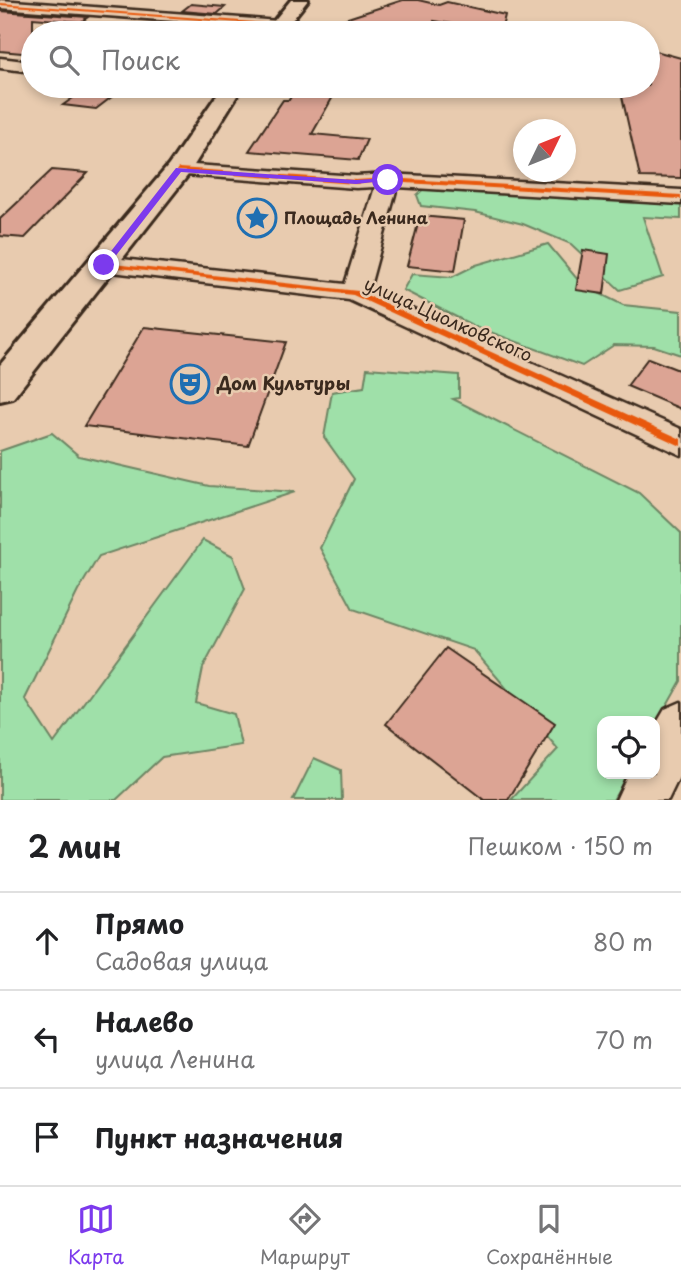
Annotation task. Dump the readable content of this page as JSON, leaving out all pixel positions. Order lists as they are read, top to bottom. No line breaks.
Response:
{"streets":{"street":["улица Циолковского"]},"places":{"place":["Площадь Ленина"],"theatre":["Дом Культуры"]},"north":"top right","page":{"search":"Поиск","heading":["2 мин","Пешком · 150 m"],"list":[["Прямо","Садовая улица","80 m"],["Налево","улица Ленина","70 m"],"Пункт назначения"],"nav":["Карта","Маршрут","Сохранённые"]}}
